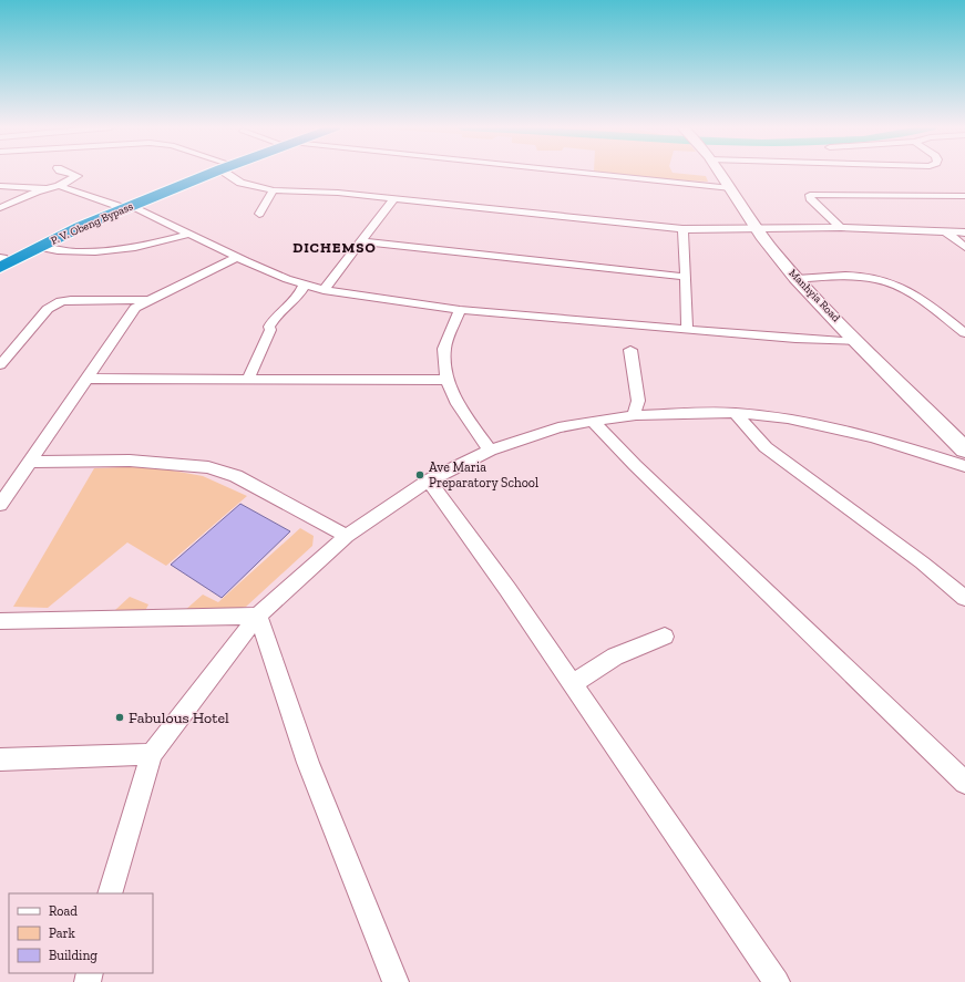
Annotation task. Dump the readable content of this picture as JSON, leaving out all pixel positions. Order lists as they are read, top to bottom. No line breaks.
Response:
{"streets":{"highway":["P. V. Obeng Bypass"],"main road":["Manhyia Road"]},"districts":["DICHEMSO"],"places":["Ave Maria Preparatory School","Fabulous Hotel"],"legend":["Road","Park","Building"]}
